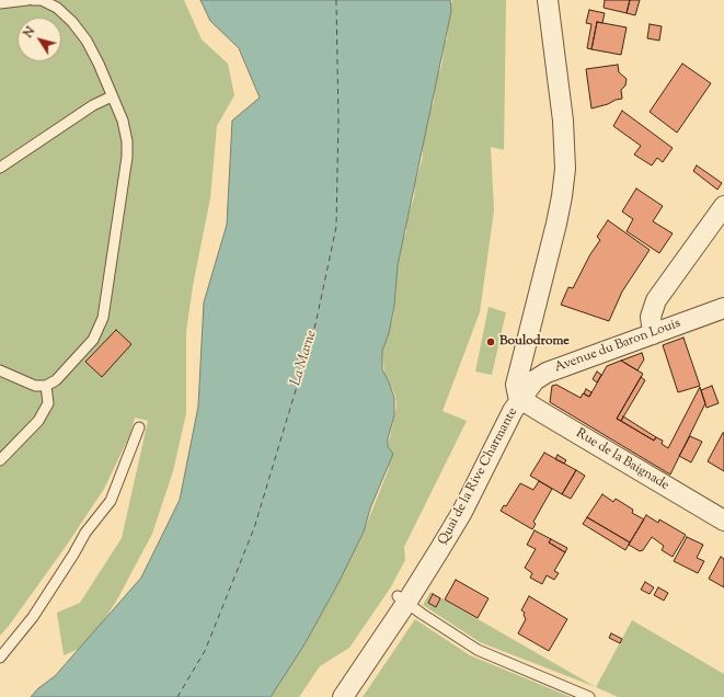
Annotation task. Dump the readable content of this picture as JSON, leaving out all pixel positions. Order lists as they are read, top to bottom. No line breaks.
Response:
{"streets":{"street":["Avenue du Baron Louis","Rue de la Baignade","Quai de la Rive Charmante"]},"crossings":[["Avenue du Baron Louis","Rue de la Baignade"],["Avenue du Baron Louis","Quai de la Rive Charmante"],["Rue de la Baignade","Quai de la Rive Charmante"]],"water":["La Marne"],"places":["Boulodrome"],"north":"top left"}
